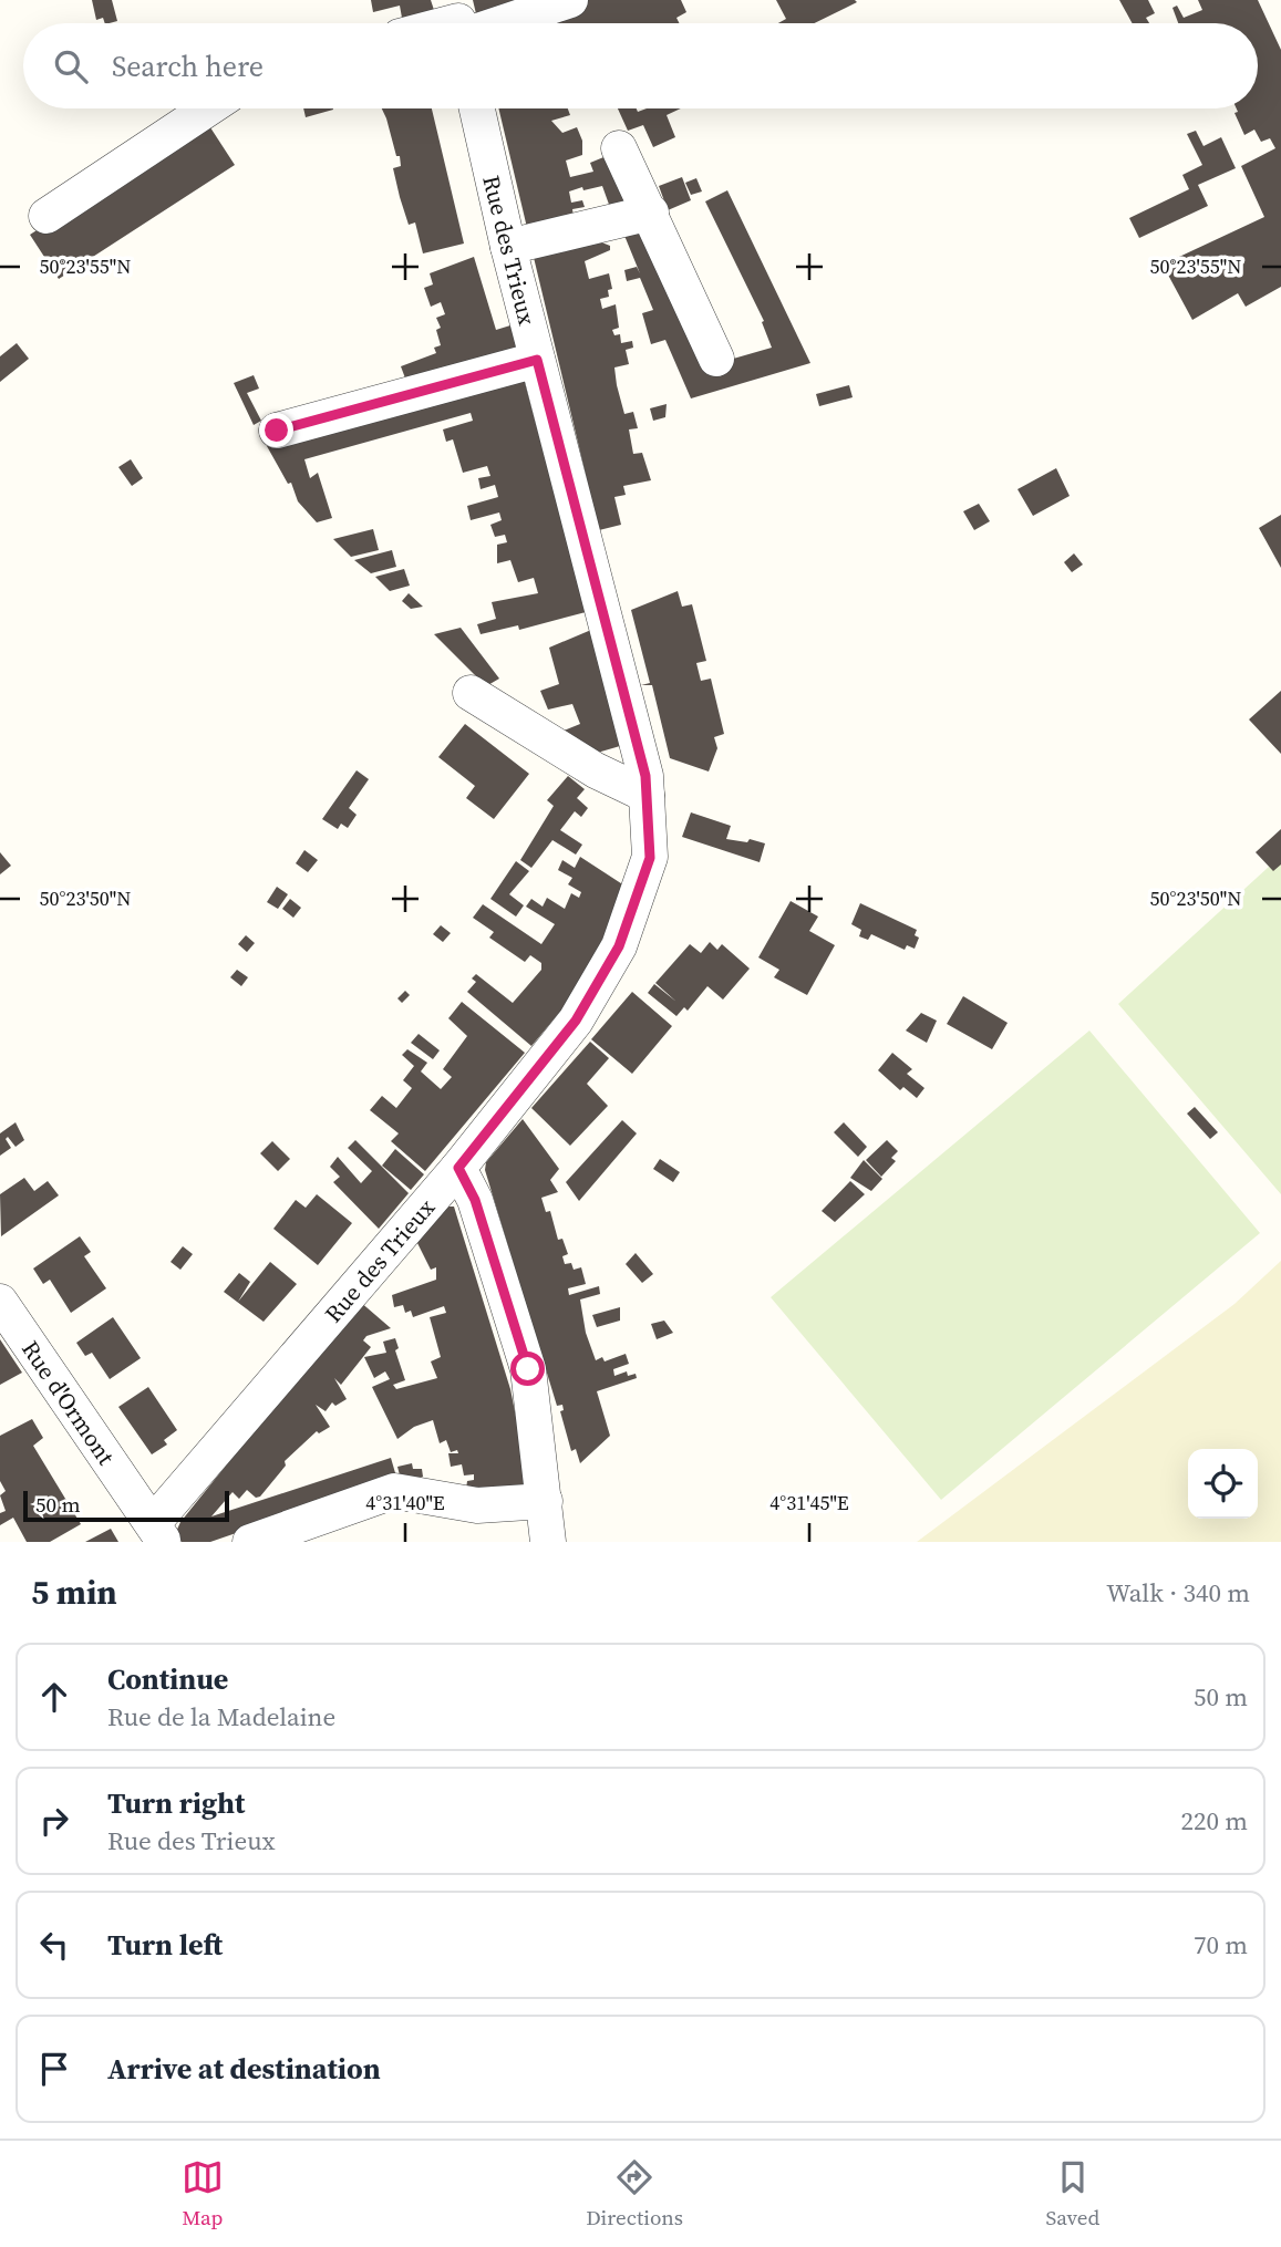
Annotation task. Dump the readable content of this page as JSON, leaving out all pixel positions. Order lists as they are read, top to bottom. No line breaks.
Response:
{"streets":{"street":["Rue des Trieux","Rue d'Ormont"]},"crossings":[["Rue des Trieux","Rue d'Ormont"]],"scale_bar":"50 m","page":{"search":"Search here","scale":"50 m","heading":["5 min","Walk · 340 m"],"list":[["Continue","Rue de la Madelaine","50 m"],["Turn right","Rue des Trieux","220 m"],["Turn left","70 m"],"Arrive at destination"],"nav":["Map","Directions","Saved"]},"coordinates":["50°23'55\"N","50°23'50\"N","4°31'40\"E","4°31'45\"E"]}
